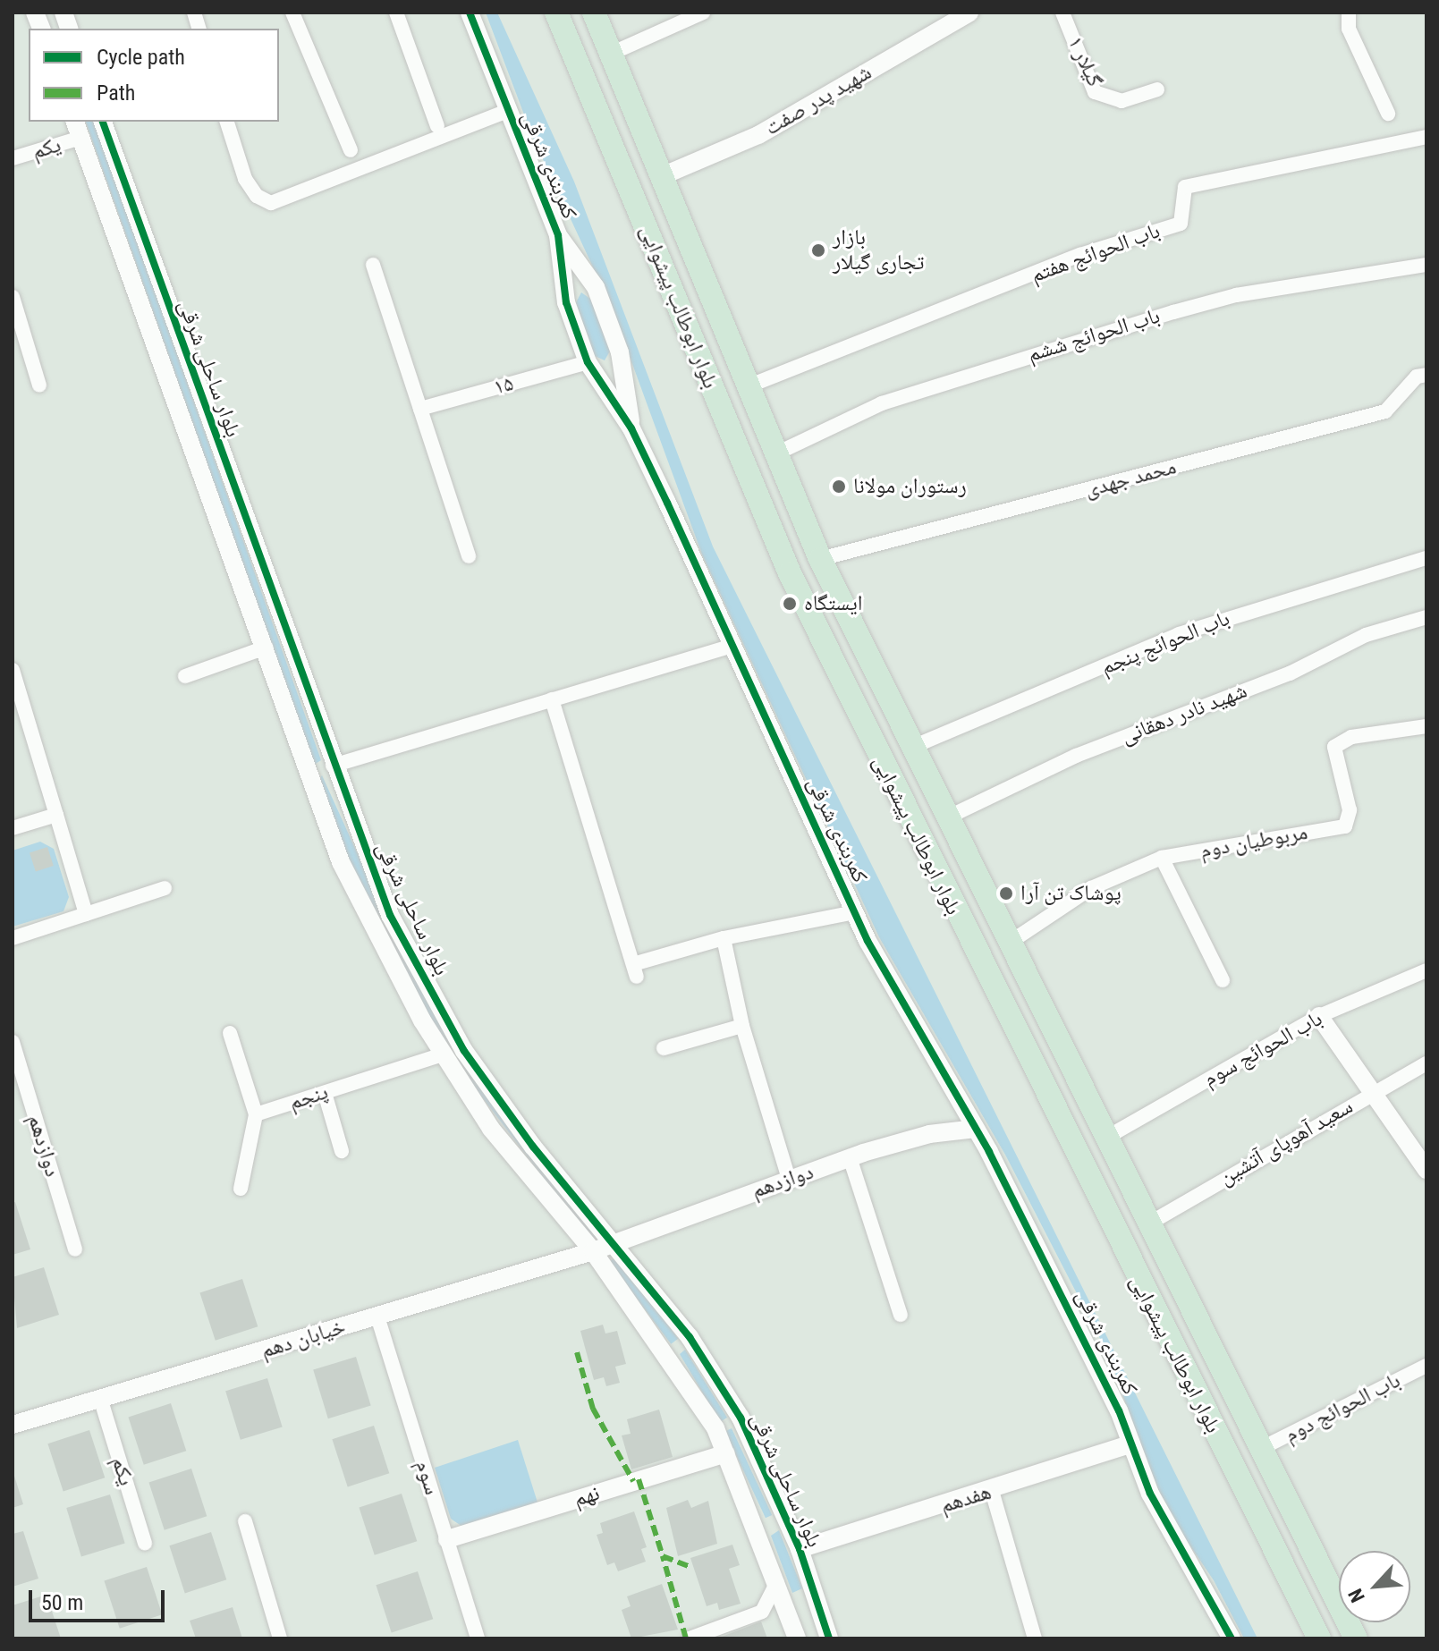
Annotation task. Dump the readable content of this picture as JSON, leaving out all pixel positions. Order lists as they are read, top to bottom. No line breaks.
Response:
{"streets":{"highway":["بلوار ابوطالب پیشوایی"],"street":["گیلار ۱","شهید پدر صفت","یکم","کمربندی شرقی","باب الحوائج هفتم","باب الحوائج ششم","بلوار ساحلی شرقی","۱۵","محمد جهدی","باب الحوائج پنجم","شهید نادر دهقانی","مربوطیان دوم","باب الحوائج سوم","پنجم","سعید آهوپای آتشین","دوازدهم","خیابان دهم","باب الحوائج دوم","سوم","نهم","هفدهم"]},"crossings":[["شهید پدر صفت","بلوار ابوطالب پیشوایی"],["یکم","بلوار ساحلی شرقی"],["یکم","خیابان دهم"],["کمربندی شرقی","۱۵"],["کمربندی شرقی","دوازدهم"],["کمربندی شرقی","هفدهم"],["باب الحوائج هفتم","بلوار ابوطالب پیشوایی"],["بلوار ابوطالب پیشوایی","باب الحوائج ششم"],["بلوار ابوطالب پیشوایی","محمد جهدی"],["بلوار ابوطالب پیشوایی","باب الحوائج پنجم"],["بلوار ابوطالب پیشوایی","شهید نادر دهقانی"],["بلوار ابوطالب پیشوایی","مربوطیان دوم"],["بلوار ابوطالب پیشوایی","باب الحوائج سوم"],["بلوار ابوطالب پیشوایی","سعید آهوپای آتشین"],["بلوار ابوطالب پیشوایی","باب الحوائج دوم"],["بلوار ساحلی شرقی","پنجم"],["بلوار ساحلی شرقی","دوازدهم"],["بلوار ساحلی شرقی","خیابان دهم"],["بلوار ساحلی شرقی","نهم"],["بلوار ساحلی شرقی","هفدهم"],["دوازدهم","خیابان دهم"],["خیابان دهم","سوم"],["سوم","نهم"]],"places":["بازار تجاری گیلار","رستوران مولانا","ایستگاه","پوشاک تن آرا"],"legend":["Cycle path","Path"],"scale_bar":"50 m","north":"bottom left"}
